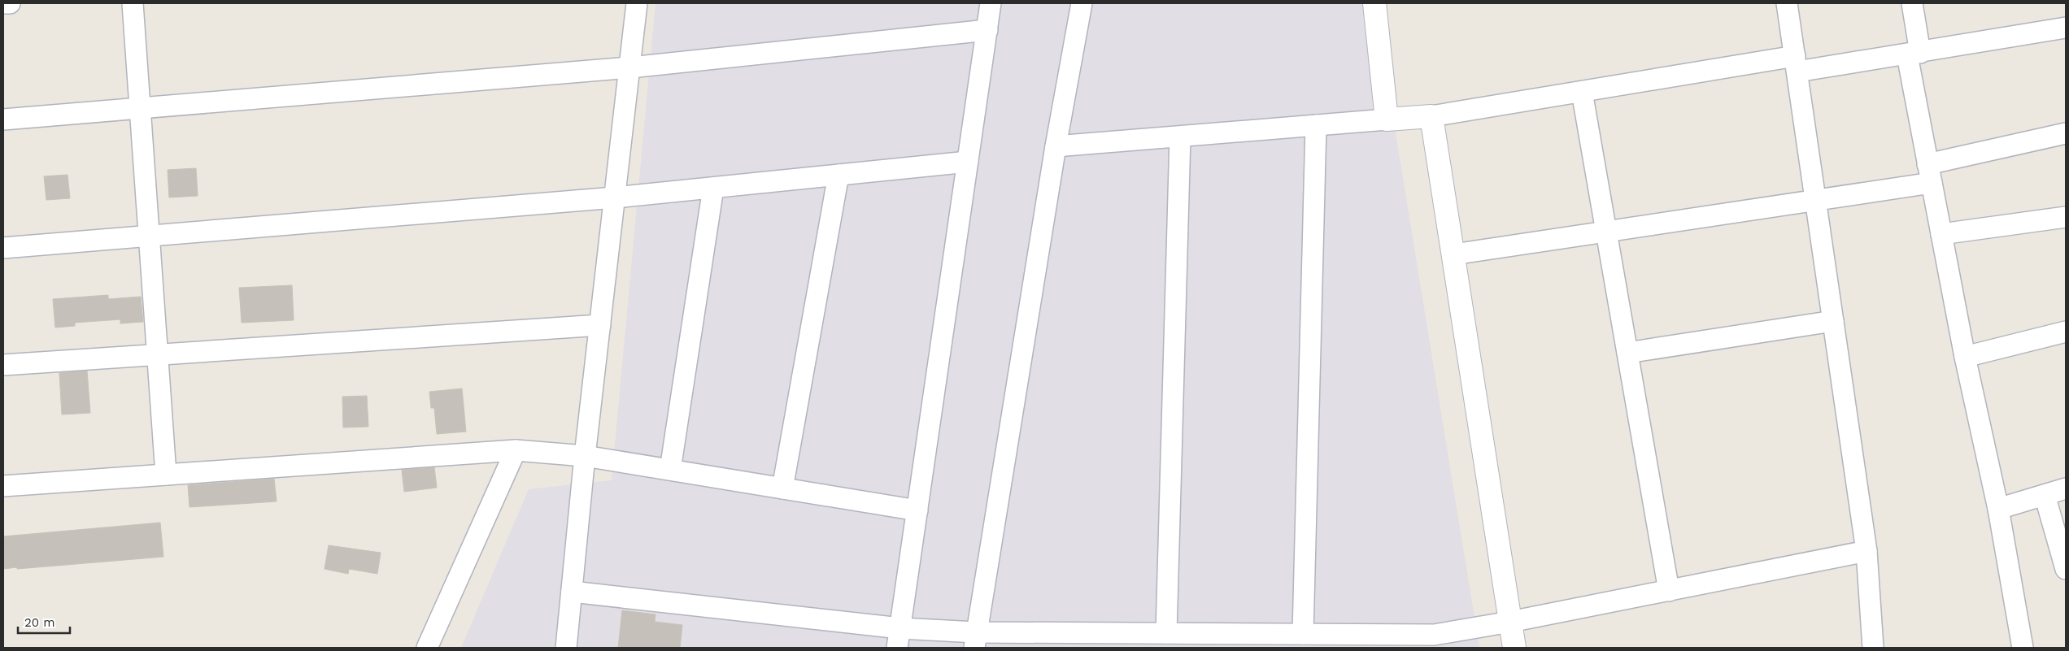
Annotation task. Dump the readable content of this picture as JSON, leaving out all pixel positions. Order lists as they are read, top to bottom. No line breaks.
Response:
{"scale_bar":"20 m"}
